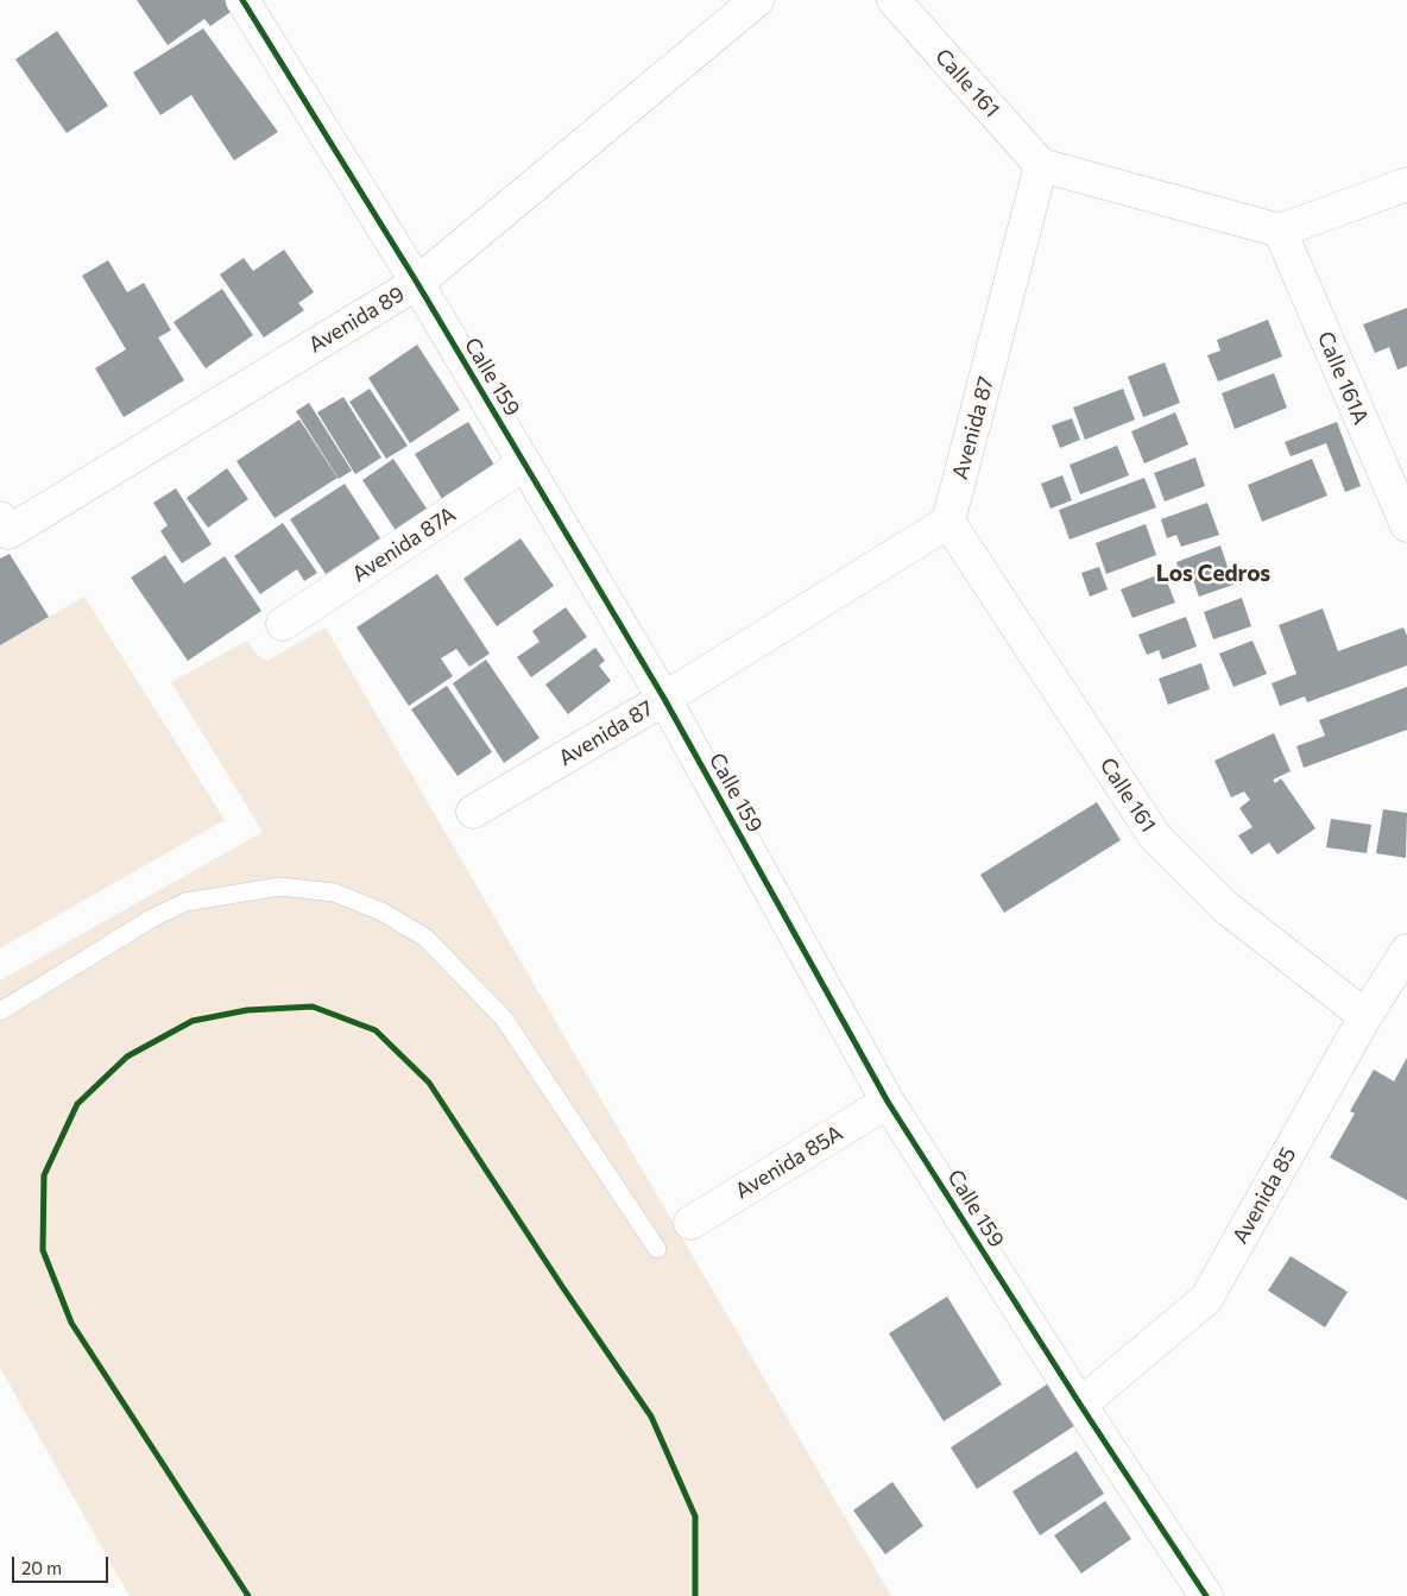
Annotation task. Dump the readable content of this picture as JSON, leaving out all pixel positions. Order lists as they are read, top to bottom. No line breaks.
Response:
{"streets":{"street":["Calle 161","Avenida 89","Calle 159","Calle 161A","Avenida 87","Avenida 87A","Avenida 85A","Avenida 85"]},"crossings":[["Calle 161","Avenida 87"],["Calle 161","Avenida 85"],["Avenida 89","Calle 159"],["Calle 159","Avenida 87"],["Calle 159","Avenida 87A"],["Calle 159","Avenida 85A"],["Calle 159","Avenida 85"]],"districts":["Los Cedros"],"scale_bar":"20 m"}
